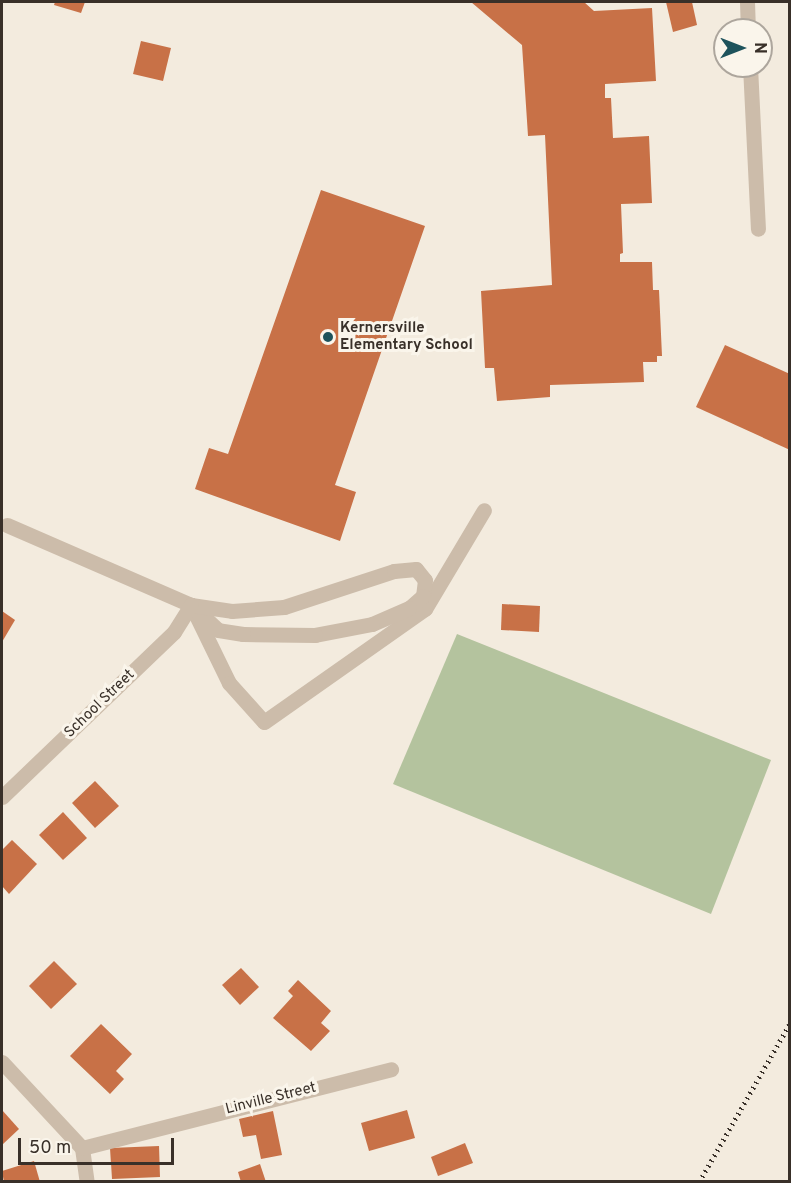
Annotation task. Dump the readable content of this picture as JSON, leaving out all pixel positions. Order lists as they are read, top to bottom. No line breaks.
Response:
{"streets":{"street":["School Street","Linville Street"]},"places":["Kernersville Elementary School"],"scale_bar":"50 m","north":"right"}
